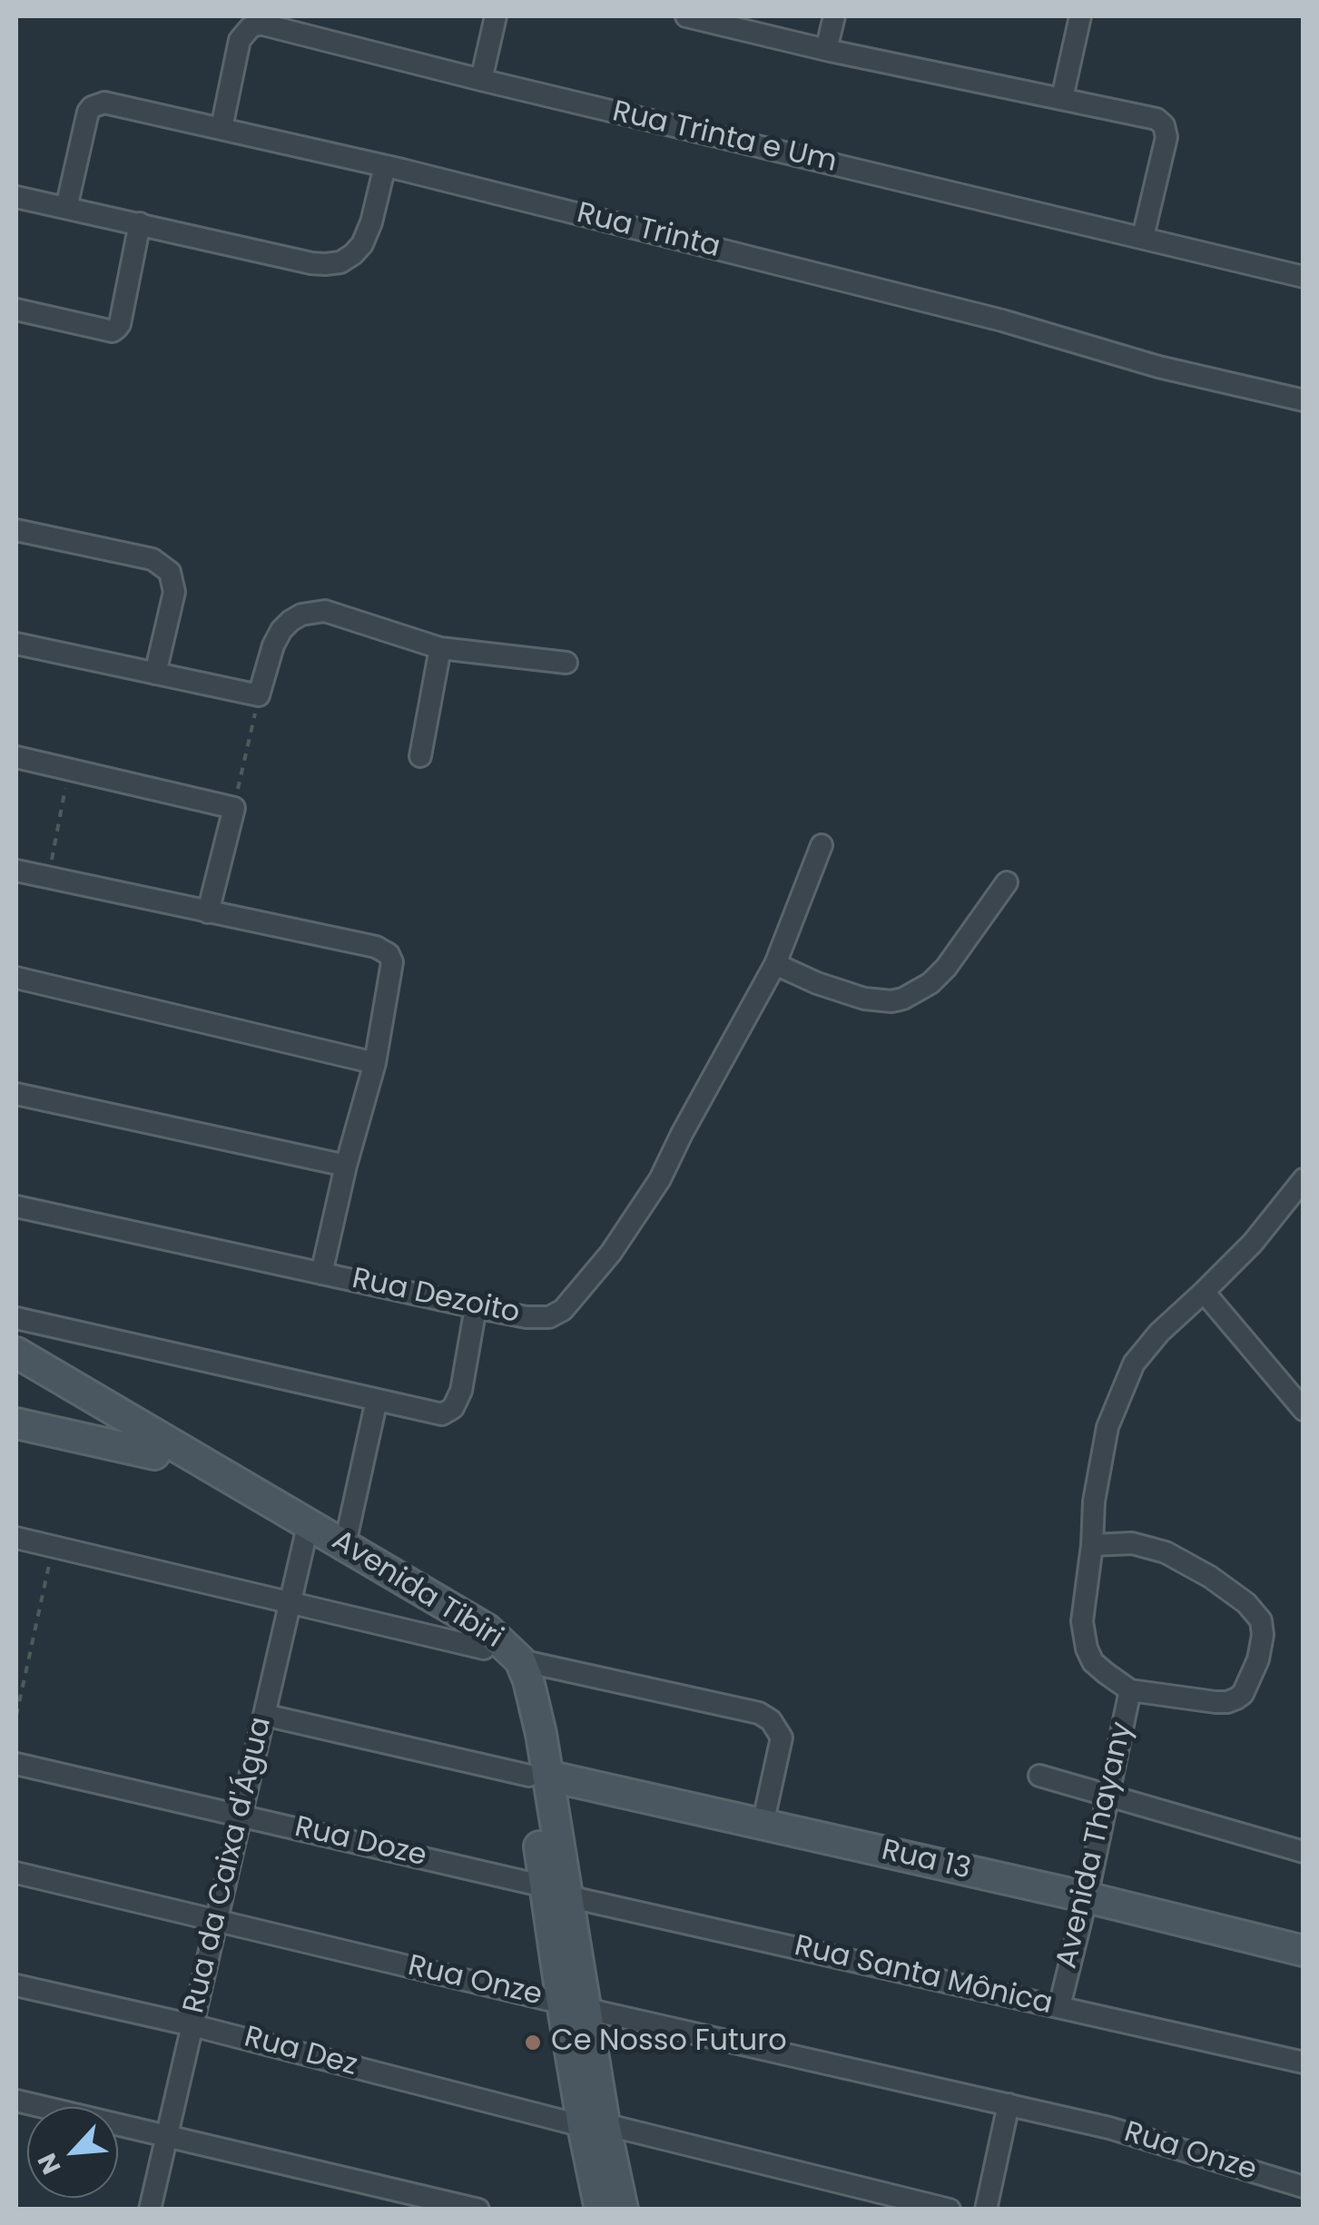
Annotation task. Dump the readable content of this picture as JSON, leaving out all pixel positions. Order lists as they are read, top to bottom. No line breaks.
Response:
{"streets":{"main road":["Avenida Tibiri","Rua 13"],"street":["Rua Trinta e Um","Rua Trinta","Rua Dezoito","Rua Doze","Avenida Thayany","Rua da Caixa d'Água","Rua Santa Mônica","Rua Onze","Rua Dez"]},"crossings":[["Rua Trinta e Um","Rua Trinta"],["Avenida Tibiri","Rua Doze"],["Avenida Tibiri","Rua 13"],["Avenida Tibiri","Rua da Caixa d'Água"],["Avenida Tibiri","Rua Santa Mônica"],["Avenida Tibiri","Rua Onze"],["Avenida Tibiri","Rua Dez"],["Rua Doze","Rua da Caixa d'Água"],["Rua Doze","Rua Santa Mônica"],["Avenida Thayany","Rua 13"],["Avenida Thayany","Rua Santa Mônica"],["Rua 13","Rua da Caixa d'Água"],["Rua da Caixa d'Água","Rua Onze"],["Rua da Caixa d'Água","Rua Dez"]],"places":["Ce Nosso Futuro"],"north":"bottom left"}
